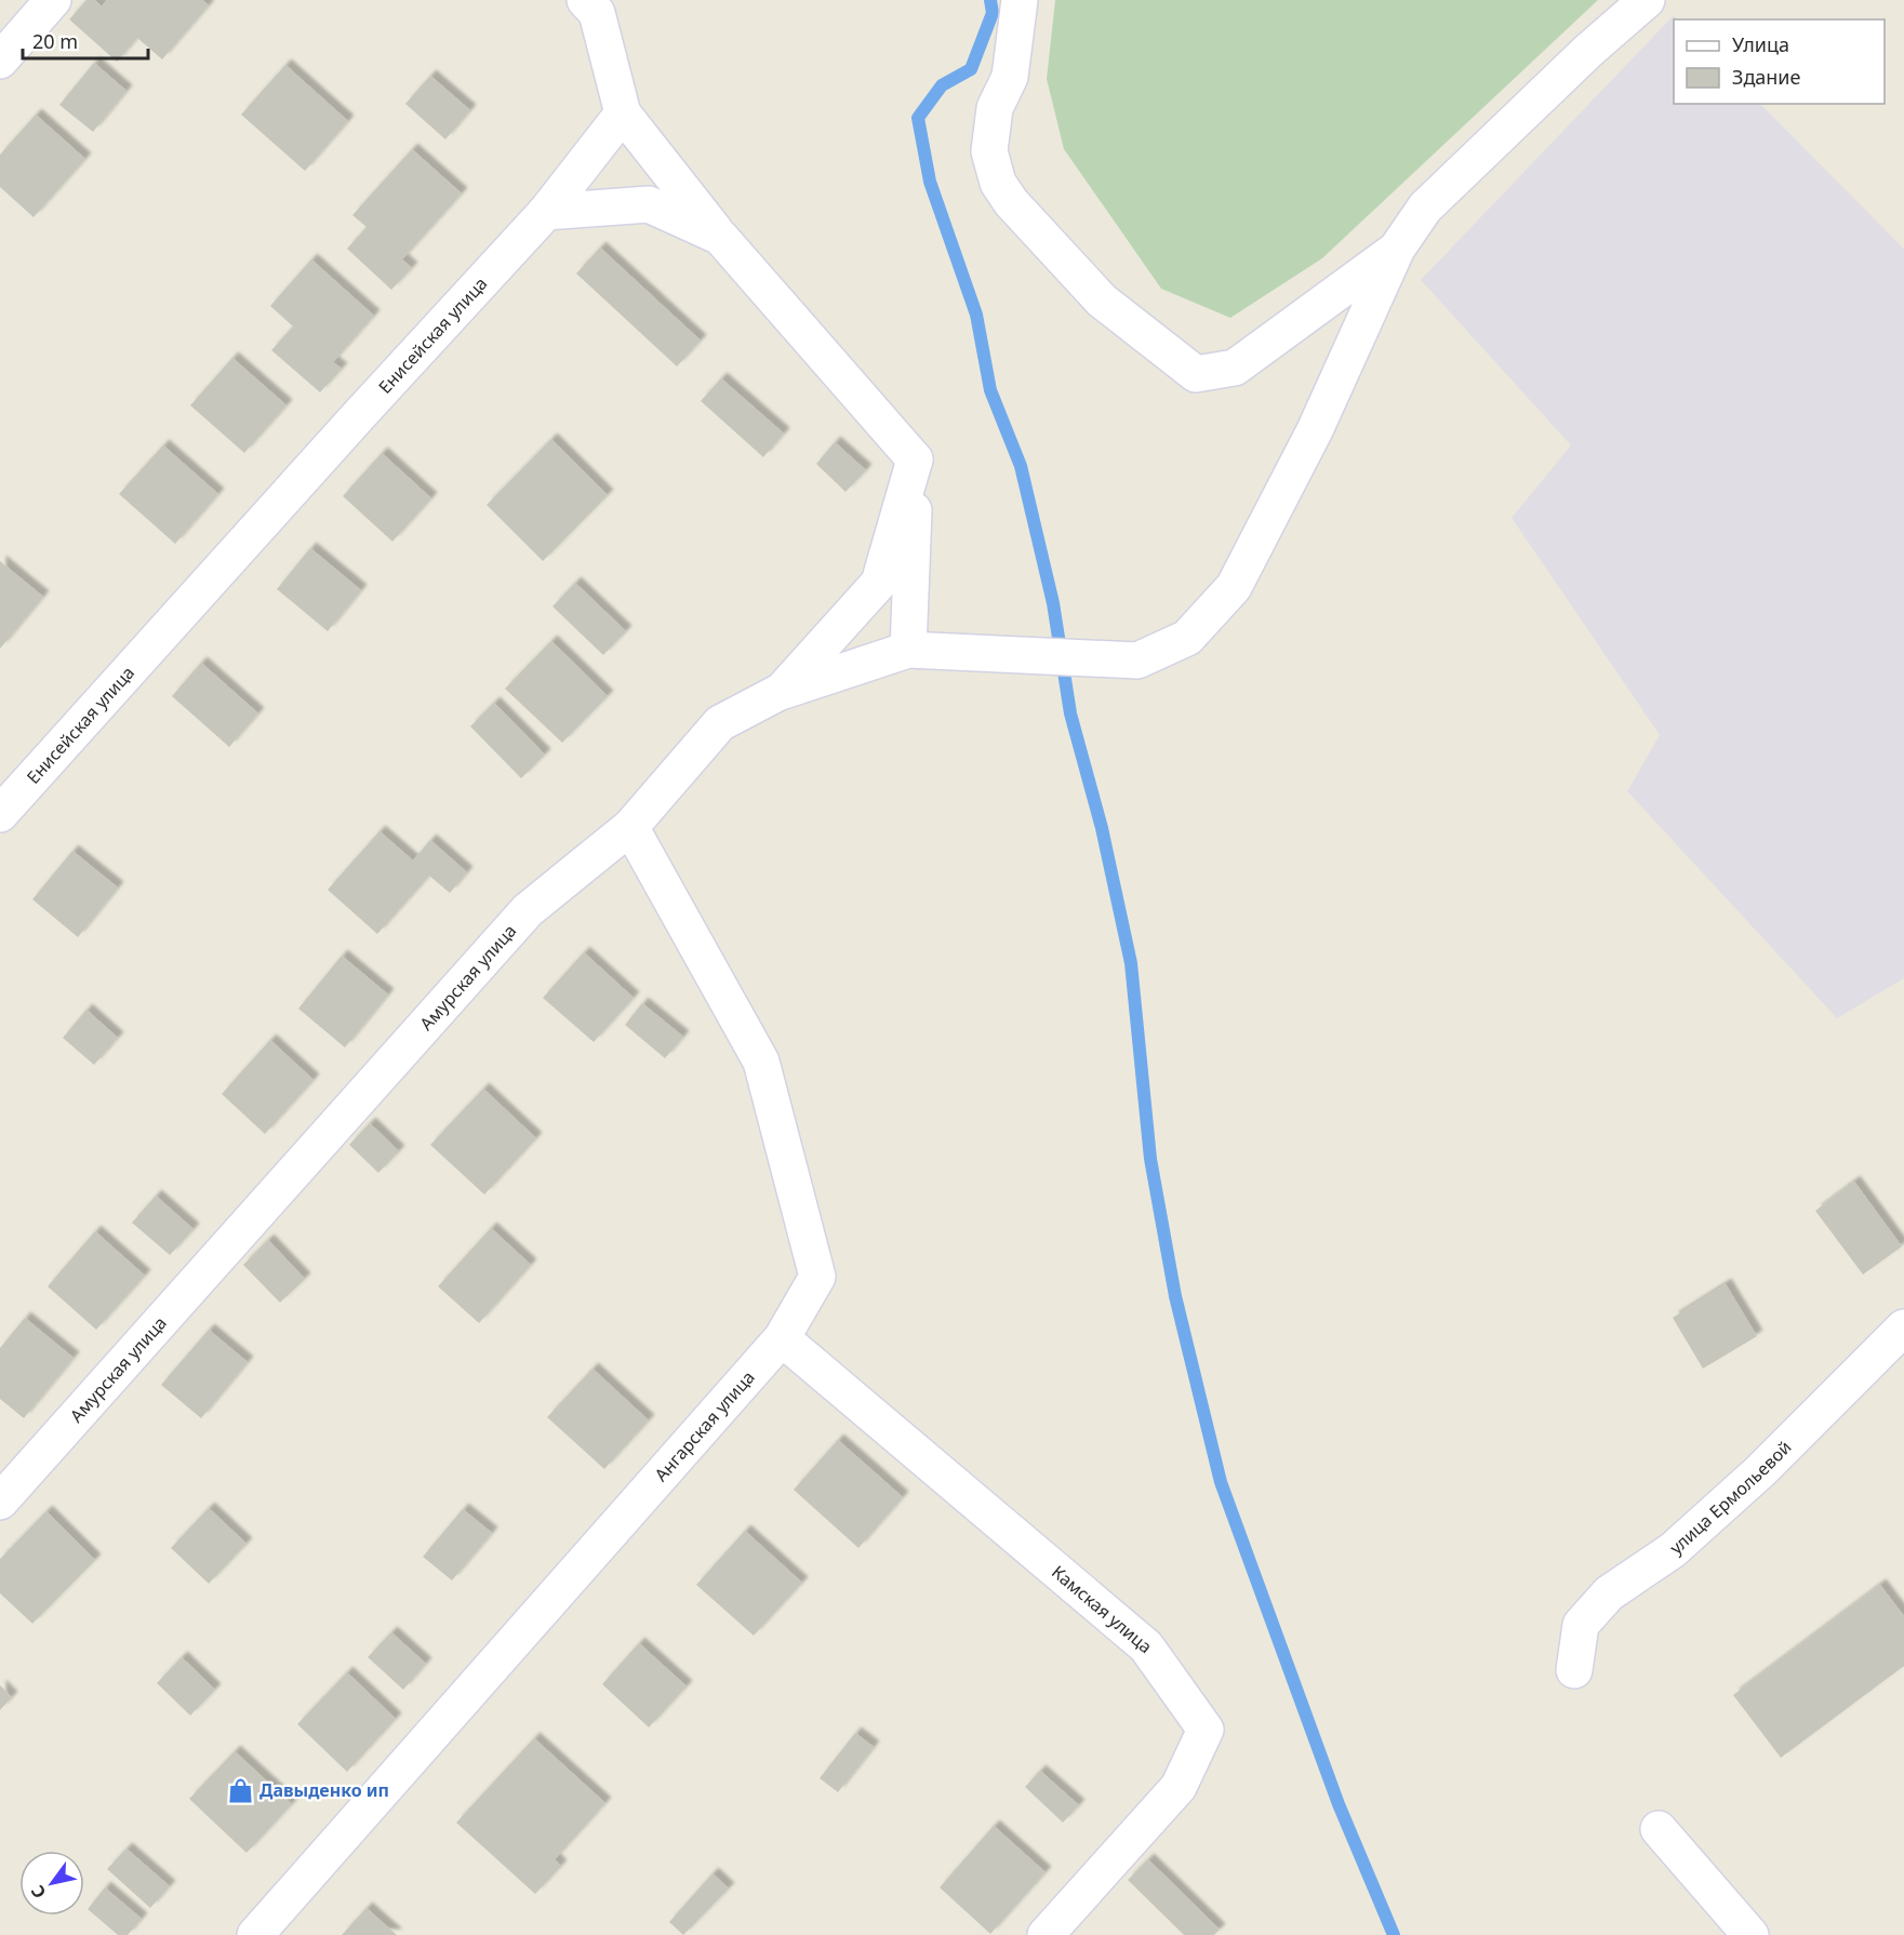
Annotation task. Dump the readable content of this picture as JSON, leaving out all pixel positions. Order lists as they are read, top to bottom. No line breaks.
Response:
{"streets":{"street":["Енисейская улица","Амурская улица","Ангарская улица","улица Ермольевой","Камская улица"]},"crossings":[["Амурская улица","Ангарская улица"],["Ангарская улица","Камская улица"]],"places":{"shop":["Давыденко ип"]},"legend":["Улица","Здание"],"scale_bar":"20 m","north":"bottom left"}
